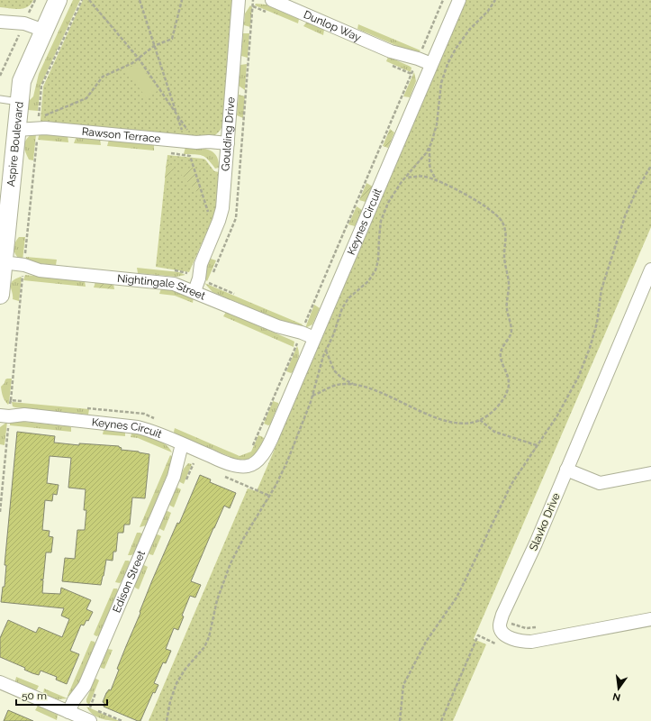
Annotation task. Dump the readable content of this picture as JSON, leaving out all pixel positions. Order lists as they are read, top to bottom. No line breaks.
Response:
{"streets":{"street":["Dunlop Way","Goulding Drive","Rawson Terrace","Aspire Boulevard","Keynes Circuit","Nightingale Street","Slavko Drive","Edison Street"]},"crossings":[["Dunlop Way","Keynes Circuit"],["Goulding Drive","Rawson Terrace"],["Goulding Drive","Nightingale Street"],["Rawson Terrace","Aspire Boulevard"],["Aspire Boulevard","Nightingale Street"],["Keynes Circuit","Nightingale Street"],["Keynes Circuit","Edison Street"]],"scale_bar":"50 m","north":"bottom"}
